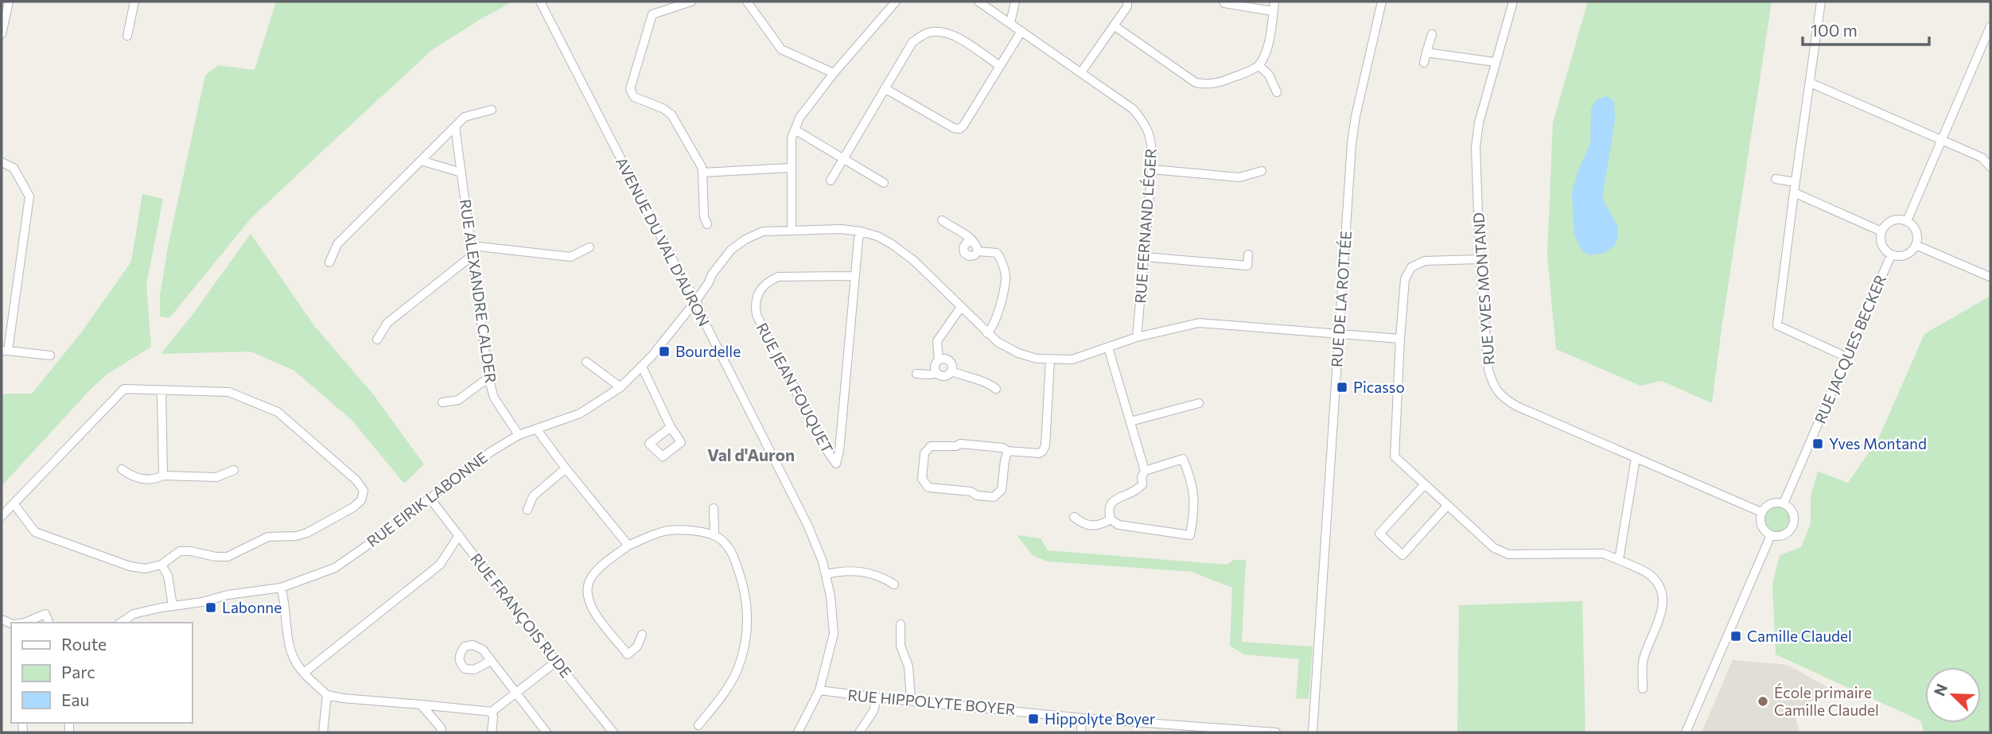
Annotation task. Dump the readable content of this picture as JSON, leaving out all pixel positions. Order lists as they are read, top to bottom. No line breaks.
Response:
{"streets":{"street":["RUE FERNAND LÉGER","AVENUE DU VAL D'AURON","RUE YVES MONTAND","RUE ALEXANDRE CALDER","RUE DE LA ROTTÉE","RUE JACQUES BECKER","RUE JEAN FOUQUET","RUE EIRIK LABONNE","RUE FRANÇOIS RUDE","RUE HIPPOLYTE BOYER"]},"crossings":[["AVENUE DU VAL D'AURON","RUE EIRIK LABONNE"],["AVENUE DU VAL D'AURON","RUE HIPPOLYTE BOYER"],["RUE YVES MONTAND","RUE JACQUES BECKER"],["RUE ALEXANDRE CALDER","RUE EIRIK LABONNE"],["RUE JEAN FOUQUET","RUE EIRIK LABONNE"],["RUE EIRIK LABONNE","RUE FRANÇOIS RUDE"]],"districts":["Val d'Auron"],"places":{"transit":["Bourdelle","Picasso","Yves Montand","Labonne","Camille Claudel","Hippolyte Boyer"],"other":["École primaire Camille Claudel"]},"legend":["Route","Parc","Eau"],"scale_bar":"100 m","north":"top left"}
